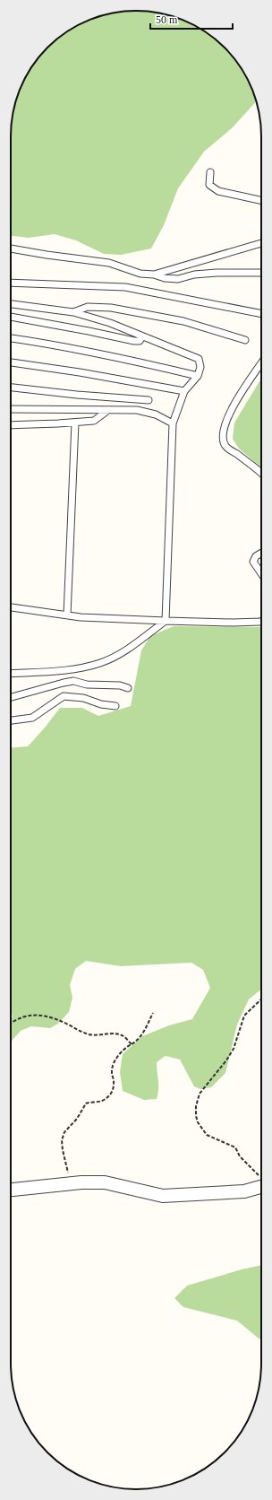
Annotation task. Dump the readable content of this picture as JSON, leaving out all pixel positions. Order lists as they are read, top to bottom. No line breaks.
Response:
{"scale_bar":"50 m"}
